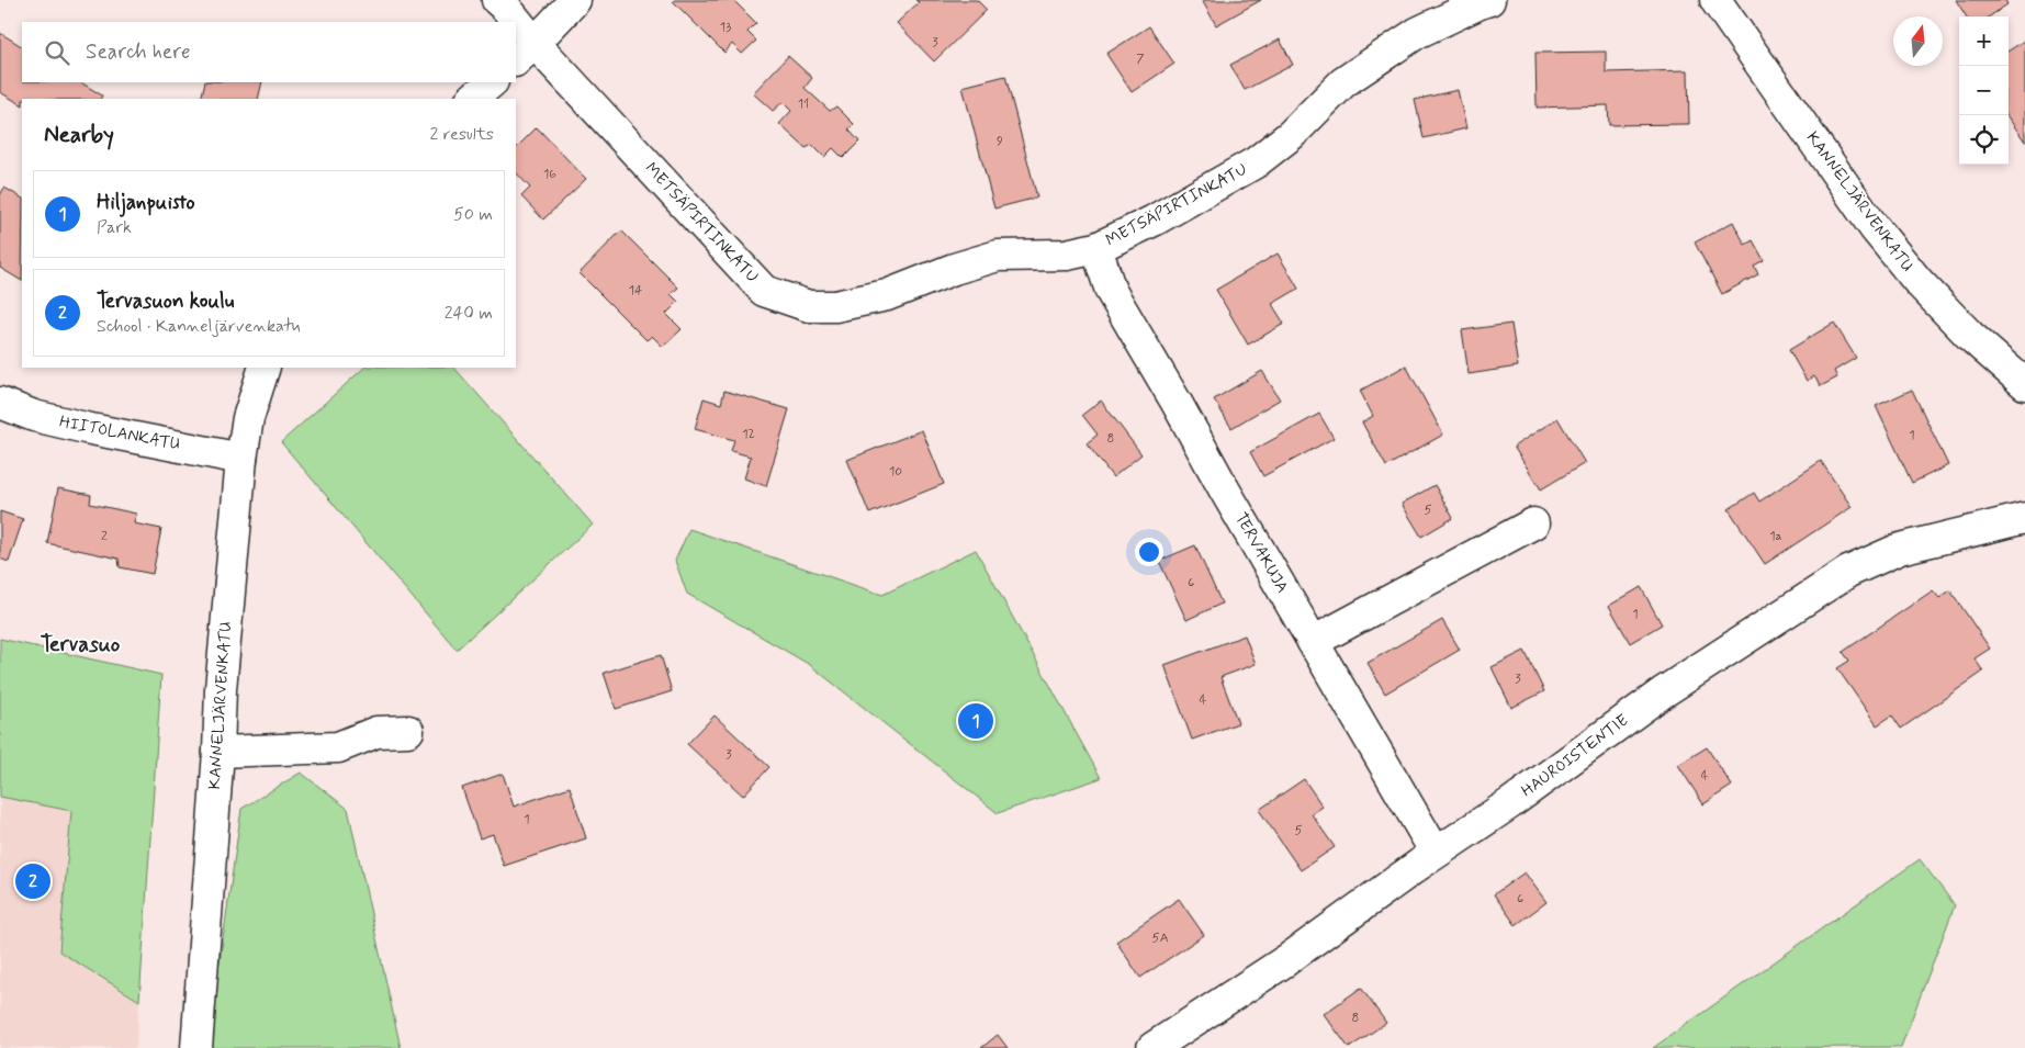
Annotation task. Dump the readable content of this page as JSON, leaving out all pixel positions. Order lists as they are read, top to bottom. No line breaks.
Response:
{"streets":{"street":["KANNELJÄRVENKATU","METSÄPIRTINKATU","HIITOLANKATU","TERVAKUJA","HAUROISTENTIE"]},"crossings":[["KANNELJÄRVENKATU","HIITOLANKATU"],["METSÄPIRTINKATU","TERVAKUJA"],["TERVAKUJA","HAUROISTENTIE"]],"districts":["Tervasuo"],"house_numbers":["13","3","7","11","9","16","14","12","1","8","10","5","2","1a","6","1","3","4","3","4","1","5","6","5A","8"],"north":"top","page":{"map_buttons":["+","−"],"search":"Search here","heading":["Nearby","2 results"],"list":[{"mark":"1","name":"Hiljanpuisto","note":"Park","value":"50 m"},{"mark":"2","name":"Tervasuon koulu","note":"School · Kanneljärvenkatu","value":"240 m"}],"pins":["1","2"]}}
